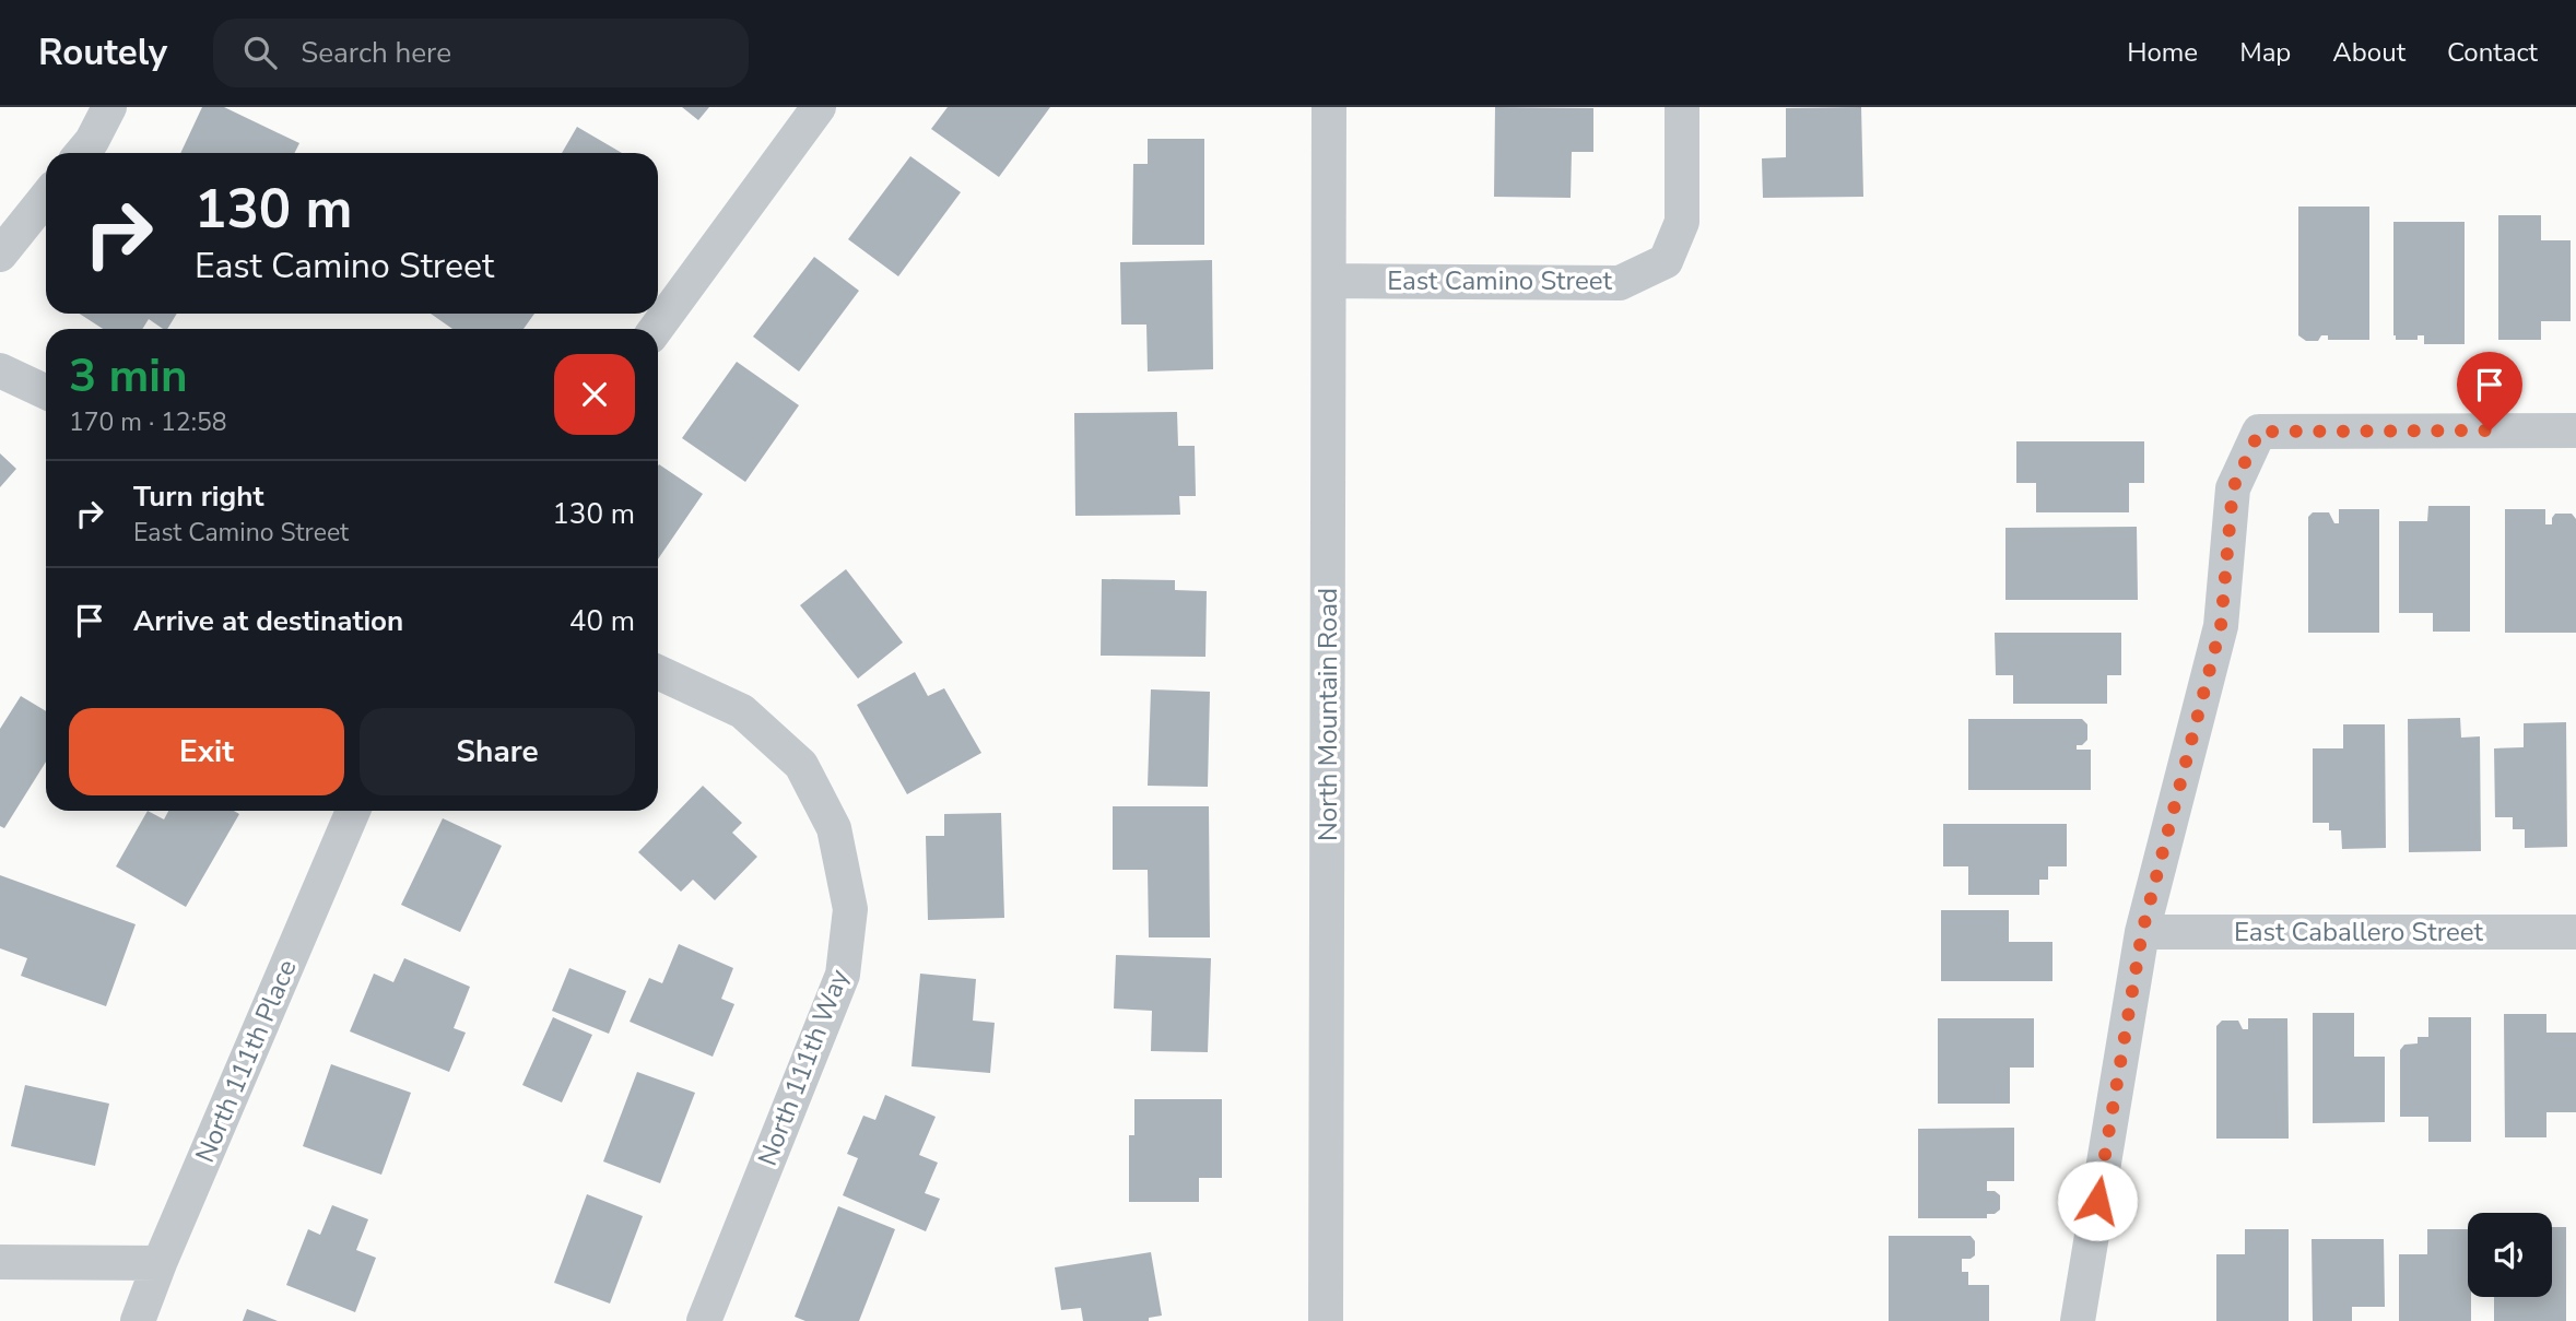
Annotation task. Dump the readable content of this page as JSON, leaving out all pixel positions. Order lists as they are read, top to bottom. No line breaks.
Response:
{"streets":{"street":["East Camino Street","North Mountain Road","East Caballero Street","North 111th Place","North 111th Way"]},"crossings":[["East Camino Street","North Mountain Road"]],"page":{"header":"Routely","search":"Search here","nav":["Home","Map","About","Contact"],"turn":["130 m","East Camino Street"],"heading":["3 min","170 m · 12:58"],"list":[{"name":"Turn right","note":"East Camino Street","value":"130 m"},{"name":"Arrive at destination","value":"40 m"}],"buttons":["Exit","Share"]}}
